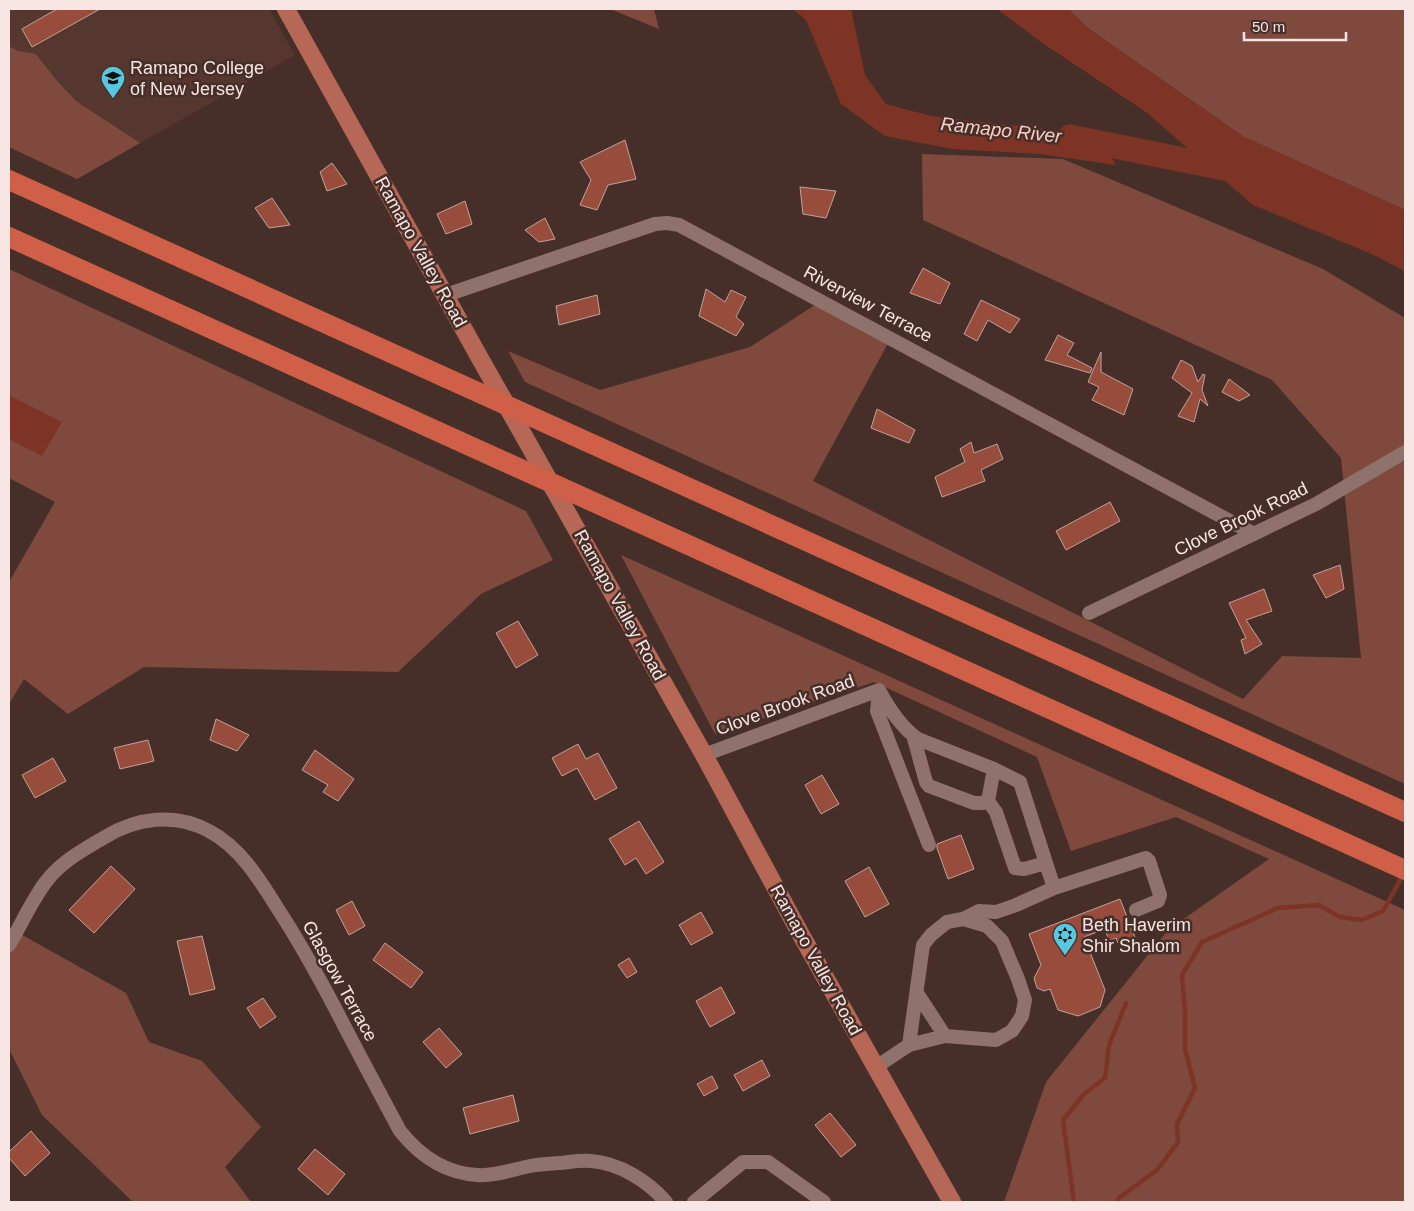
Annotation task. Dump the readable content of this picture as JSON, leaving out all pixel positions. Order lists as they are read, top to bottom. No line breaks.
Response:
{"streets":{"main road":["Ramapo Valley Road"],"street":["Riverview Terrace","Clove Brook Road","Glasgow Terrace"]},"crossings":[["Ramapo Valley Road","Riverview Terrace"],["Ramapo Valley Road","Clove Brook Road"],["Riverview Terrace","Clove Brook Road"]],"water":["Ramapo River"],"places":{"school or university":["Ramapo College of New Jersey"],"synagogue":["Beth Haverim Shir Shalom"]},"scale_bar":"50 m"}
